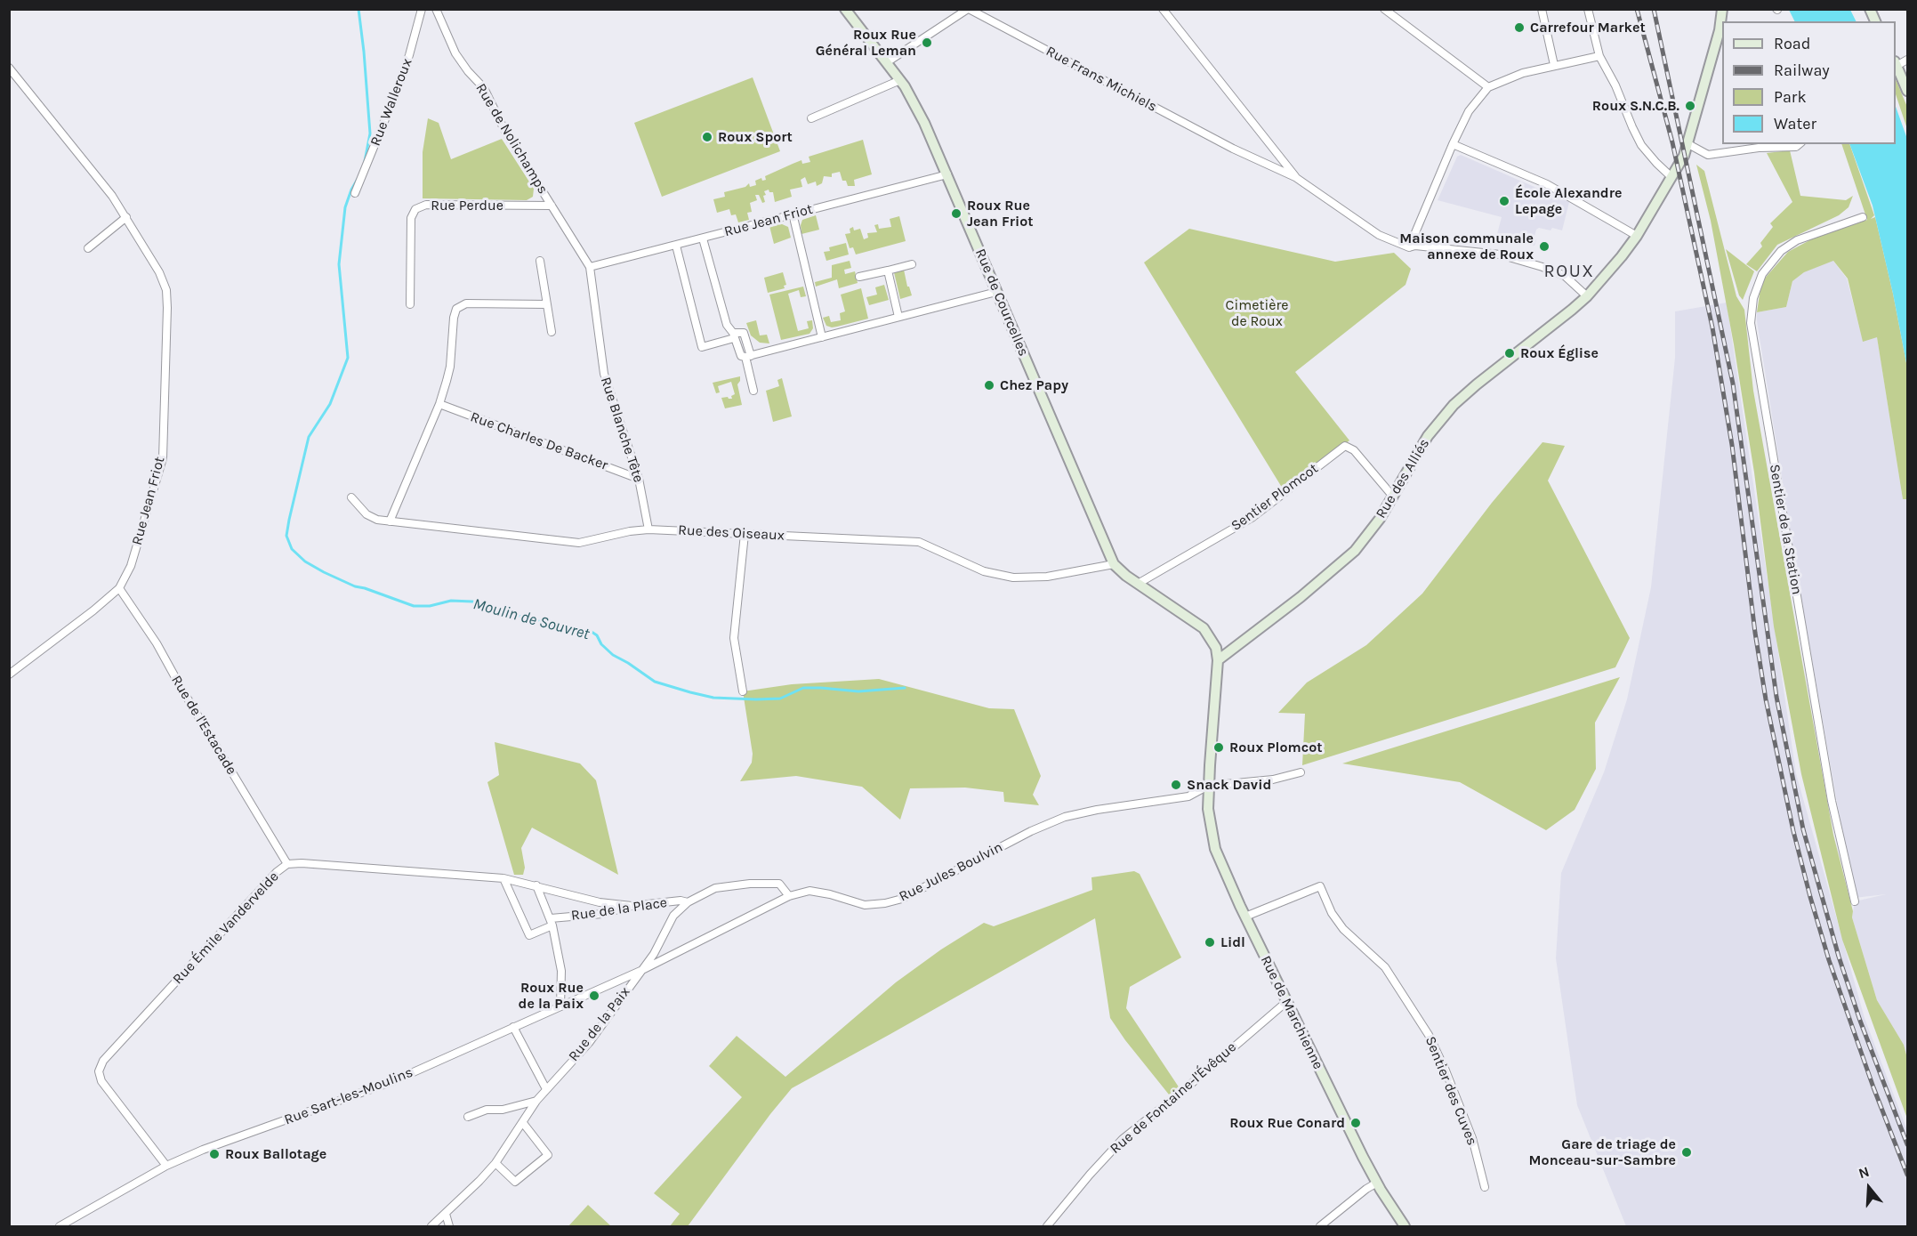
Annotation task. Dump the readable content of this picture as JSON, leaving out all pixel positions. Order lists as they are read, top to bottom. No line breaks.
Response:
{"streets":{"main road":["Rue de Courcelles","Rue des Alliés","Rue de Marchienne"],"street":["Rue Frans Michiels","Rue Walleroux","Rue de Nolichamps","Rue Perdue","Rue Jean Friot","Rue Blanche Tête","Rue Charles De Backer","Sentier Plomcot","Sentier de la Station","Rue des Oiseaux","Rue de l'Estacade","Rue Jules Boulvin","Rue de la Place","Rue Émile Vandervelde","Rue de la Paix","Sentier des Cuves","Rue Sart-les-Moulins","Rue de Fontaine-l'Évêque"]},"crossings":[["Rue de Nolichamps","Rue Perdue"],["Rue de Nolichamps","Rue Jean Friot"],["Rue de Nolichamps","Rue Blanche Tête"],["Rue Jean Friot","Rue de Courcelles"],["Rue Jean Friot","Rue Blanche Tête"],["Rue Jean Friot","Rue de l'Estacade"],["Rue de Courcelles","Rue des Alliés"],["Rue de Courcelles","Sentier Plomcot"],["Rue de Courcelles","Rue des Oiseaux"],["Rue de Courcelles","Rue de Marchienne"],["Rue Blanche Tête","Rue Charles De Backer"],["Rue Blanche Tête","Rue des Oiseaux"],["Rue des Alliés","Sentier Plomcot"],["Rue des Alliés","Rue de Marchienne"],["Rue de l'Estacade","Rue Émile Vandervelde"],["Rue Jules Boulvin","Rue de Marchienne"],["Rue Jules Boulvin","Rue de la Paix"],["Rue Jules Boulvin","Rue Sart-les-Moulins"],["Rue de la Place","Rue Émile Vandervelde"],["Rue de la Place","Rue de la Paix"],["Rue Émile Vandervelde","Rue Sart-les-Moulins"],["Rue de Marchienne","Sentier des Cuves"],["Rue de Marchienne","Rue de Fontaine-l'Évêque"],["Rue de la Paix","Rue Sart-les-Moulins"]],"districts":["ROUX"],"water":["Moulin de Souvret"],"parks":["Cimetière de Roux"],"places":["Carrefour Market","Roux Rue Général Leman","Roux S.N.C.B.","Roux Sport","École Alexandre Lepage","Roux Rue Jean Friot","Maison communale annexe de Roux","Roux Église","Chez Papy","Roux Plomcot","Snack David","Lidl","Roux Rue de la Paix","Roux Rue Conard","Gare de triage de Monceau-sur-Sambre","Roux Ballotage"],"legend":["Road","Railway","Park","Water"],"north":"top"}
